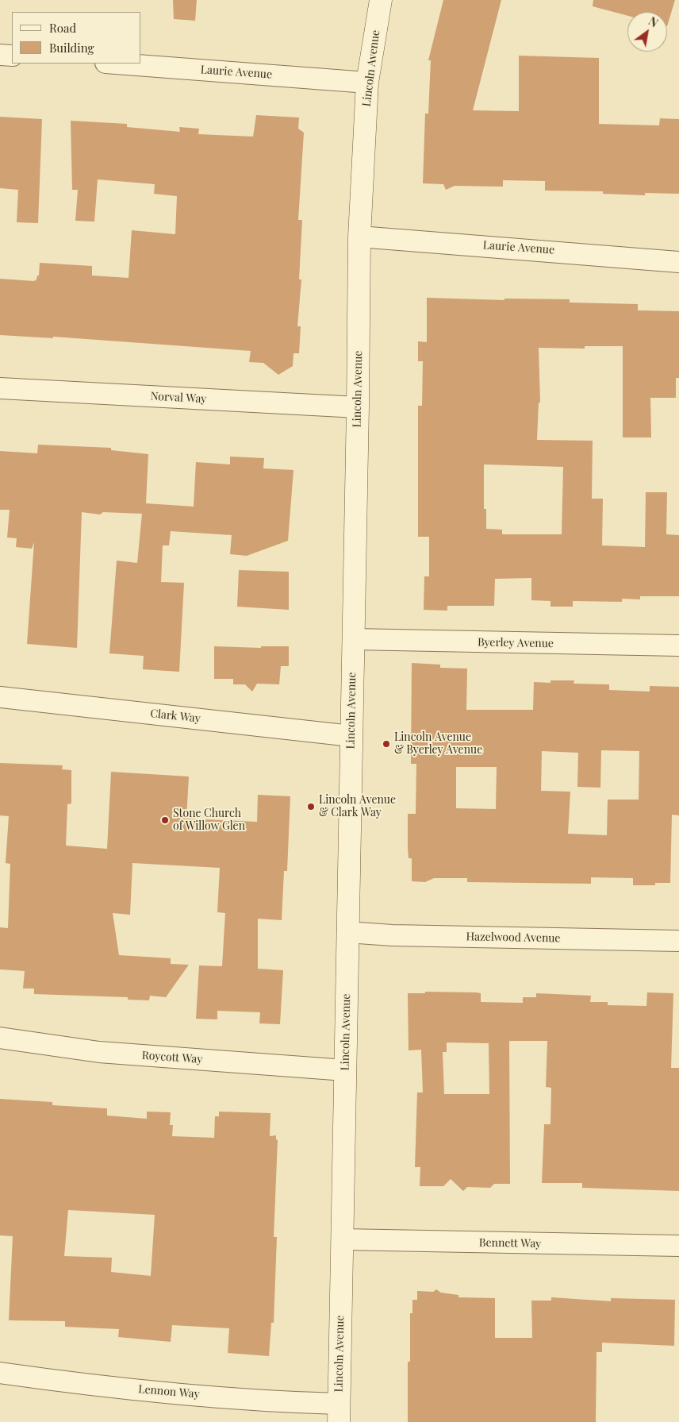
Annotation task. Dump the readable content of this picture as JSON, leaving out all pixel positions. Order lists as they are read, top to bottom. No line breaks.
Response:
{"streets":{"main road":["Lincoln Avenue"],"street":["Laurie Avenue","Norval Way","Byerley Avenue","Clark Way","Hazelwood Avenue","Roycott Way","Bennett Way","Lennon Way"]},"crossings":[["Lincoln Avenue","Laurie Avenue"],["Lincoln Avenue","Norval Way"],["Lincoln Avenue","Byerley Avenue"],["Lincoln Avenue","Clark Way"],["Lincoln Avenue","Hazelwood Avenue"],["Lincoln Avenue","Roycott Way"],["Lincoln Avenue","Bennett Way"],["Lincoln Avenue","Lennon Way"]],"places":["Lincoln Avenue & Byerley Avenue","Lincoln Avenue & Clark Way","Stone Church of Willow Glen"],"legend":["Road","Building"],"north":"top right"}
